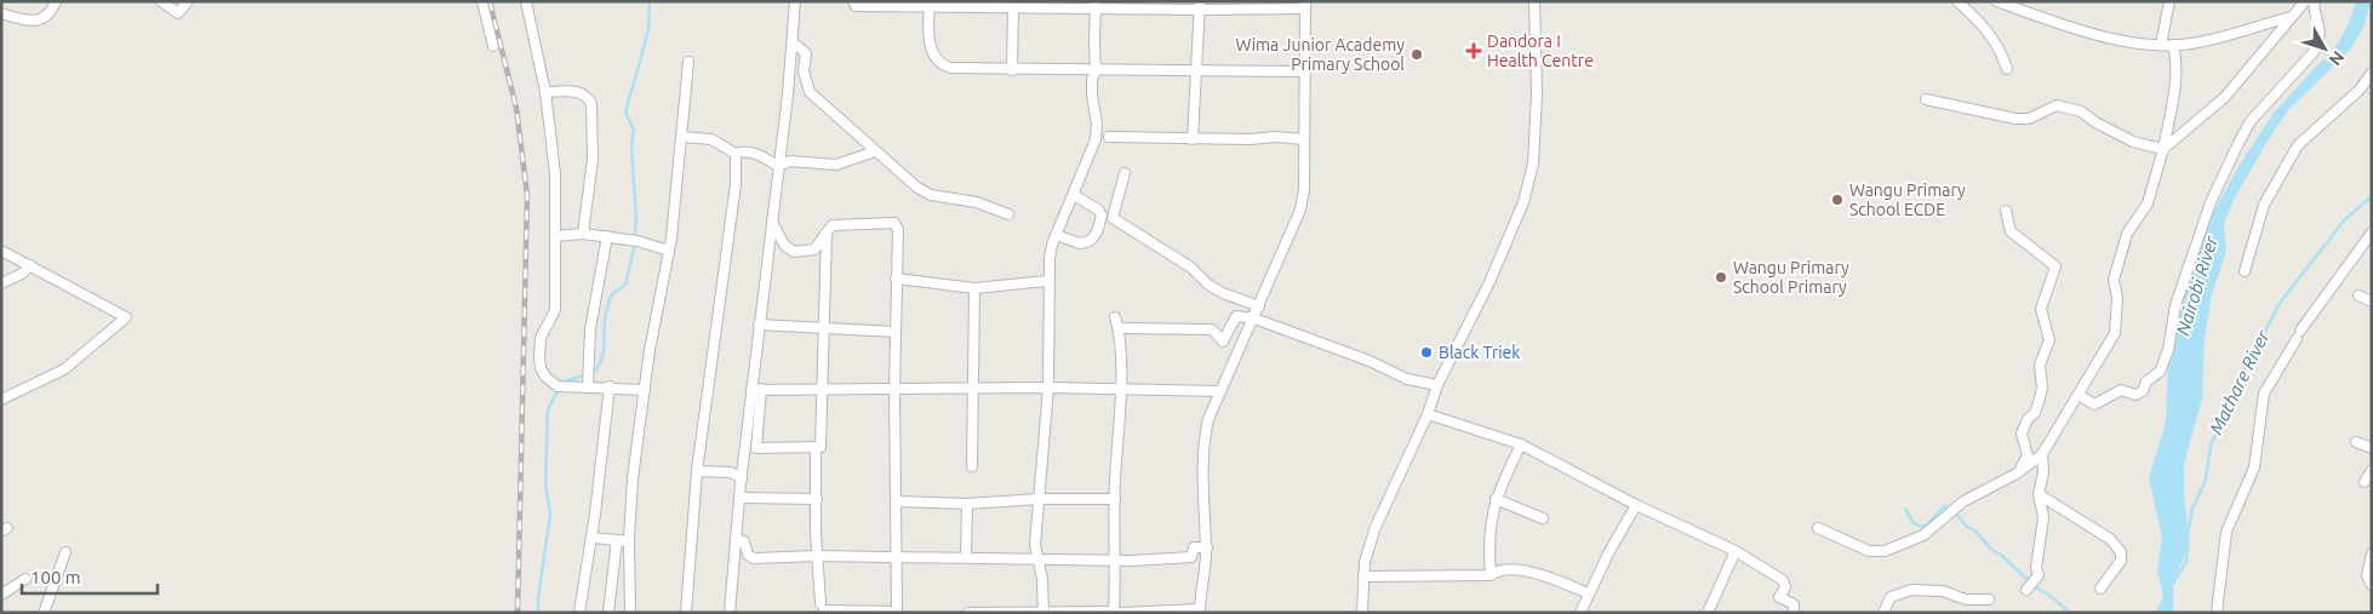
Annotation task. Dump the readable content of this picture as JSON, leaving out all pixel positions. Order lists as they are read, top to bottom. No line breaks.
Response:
{"water":["Nairobi River","Mathare River"],"places":{"health":["Dandora I Health Centre"],"other":["Wima Junior Academy Primary School","Wangu Primary School ECDE","Wangu Primary School Primary","Black Triek"]},"scale_bar":"100 m","north":"bottom right"}
